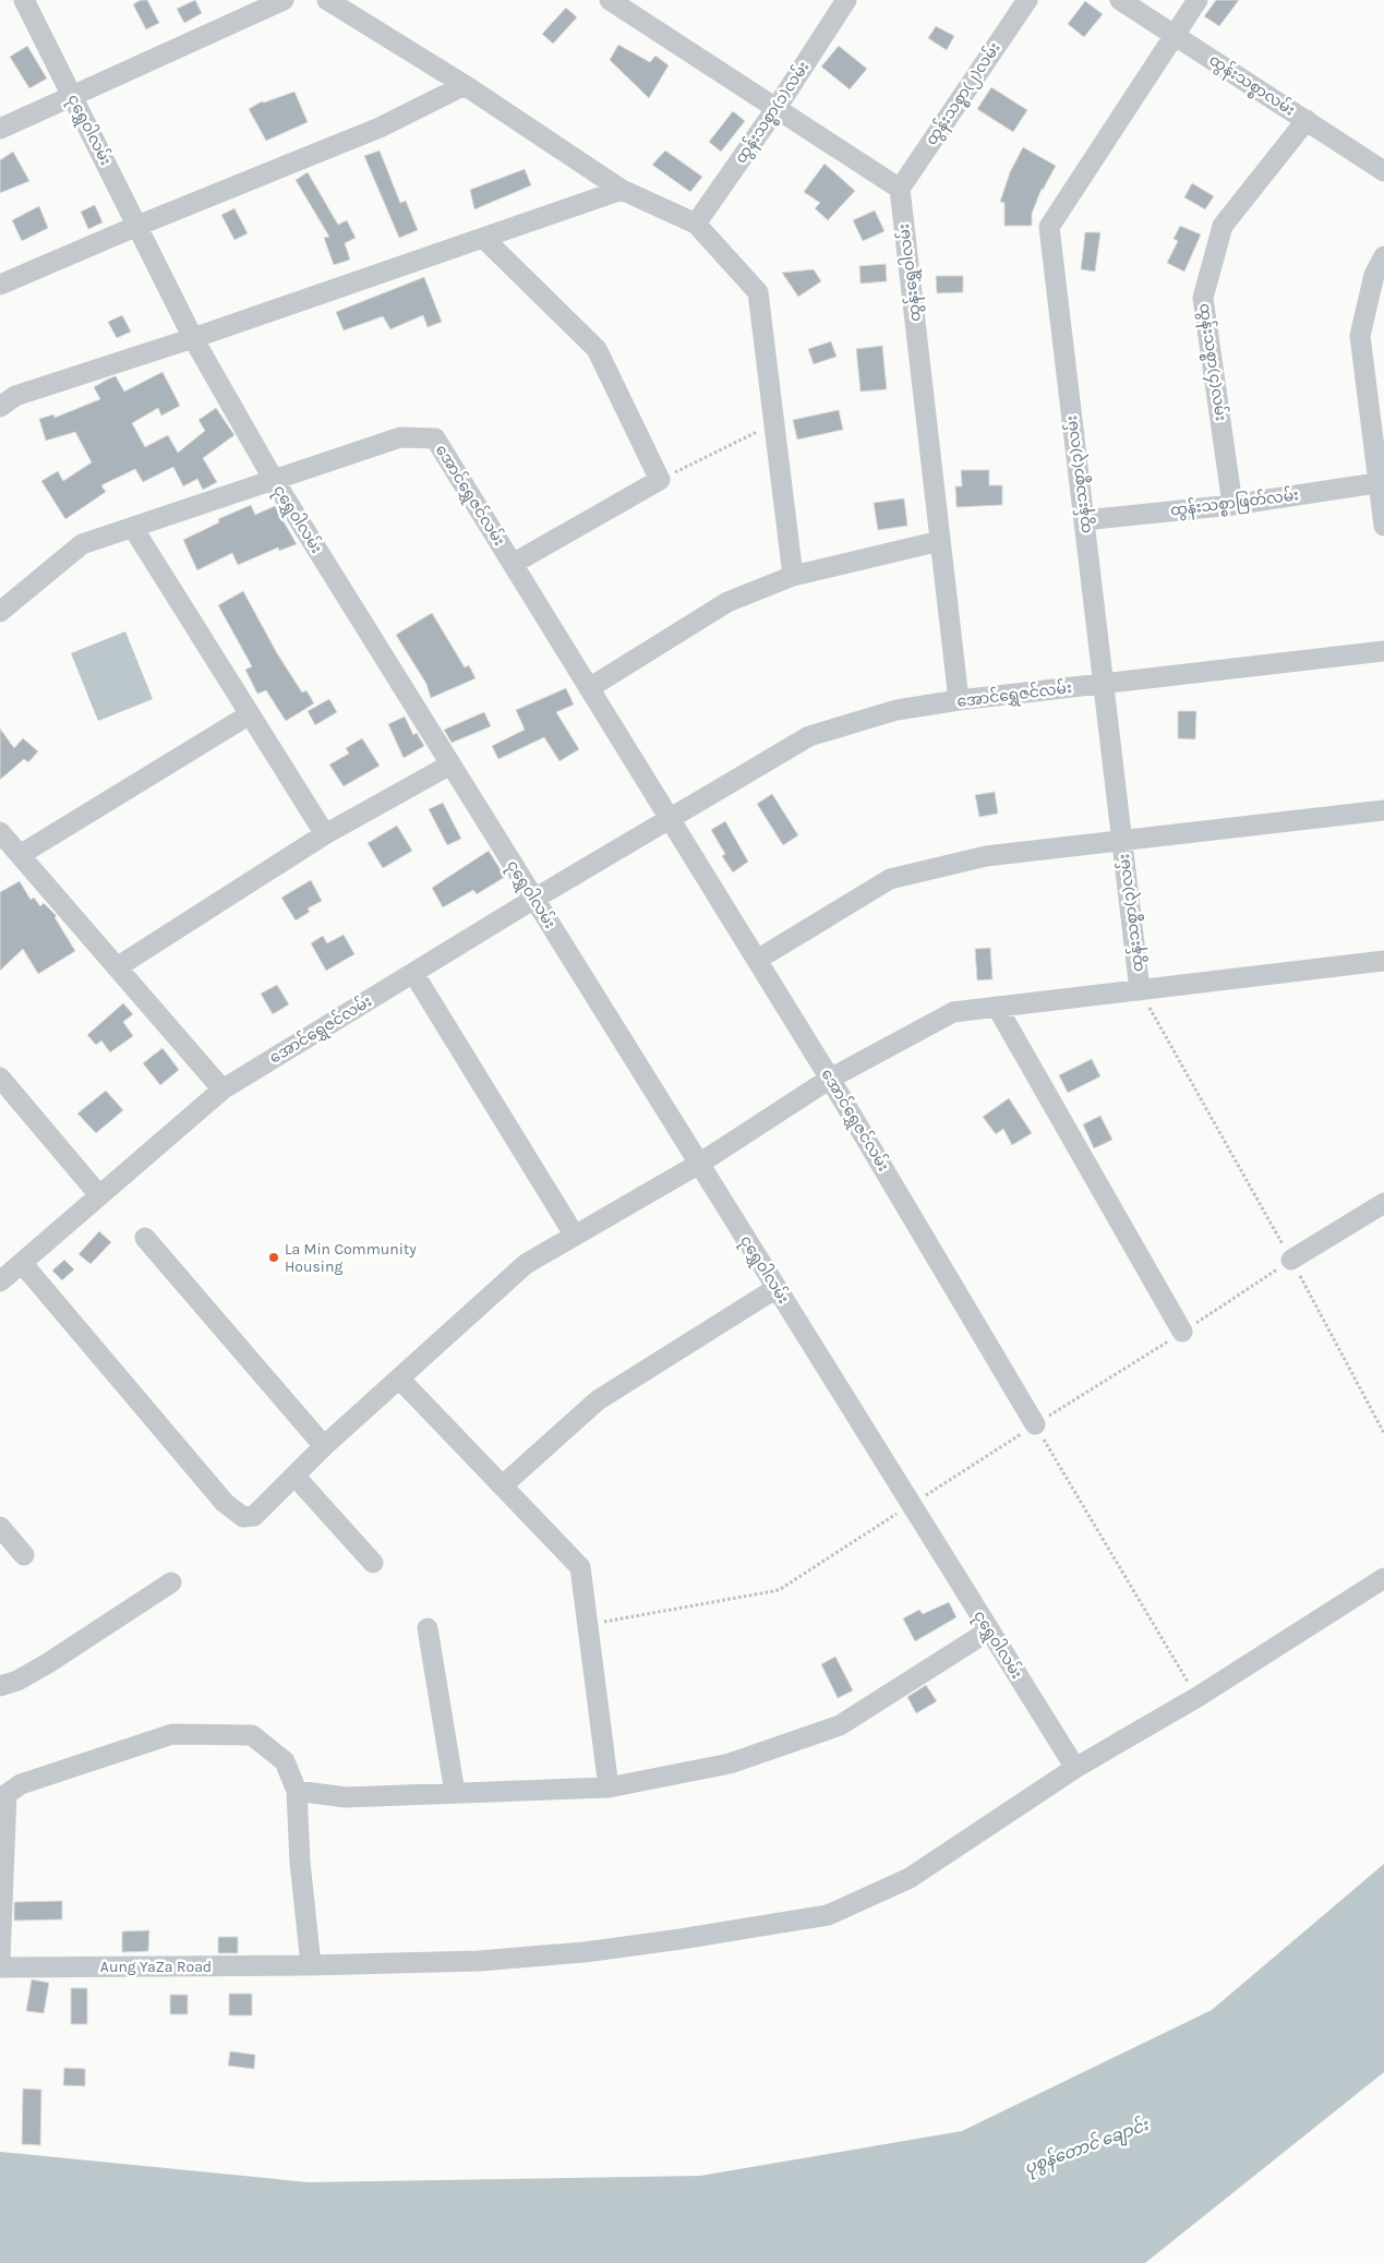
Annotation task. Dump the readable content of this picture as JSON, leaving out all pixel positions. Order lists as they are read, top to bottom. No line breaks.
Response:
{"streets":{"street":["ထွန်းသစ္စာလမ်း","ထွန်းသစ္စာ(၂)လမ်း","ထွန်းသစ္စာ(၁)လမ်း","ငုရွှေဝါလမ်း","ထွန်းရွှေဝါလမ်း","ထွန်းသစ္စာ(၄)လမ်း","ထွန်းသစ္စာ(၃)လမ်း","အောင်ရွှေဇင်လမ်း","ထွန်းသစ္စာဖြတ်လမ်း","Aung YaZa Road"]},"crossings":[["ထွန်းသစ္စာလမ်း","ထွန်းသစ္စာ(၄)လမ်း"],["ထွန်းသစ္စာလမ်း","ထွန်းသစ္စာ(၃)လမ်း"],["ထွန်းသစ္စာ(၂)လမ်း","ထွန်းရွှေဝါလမ်း"],["ငုရွှေဝါလမ်း","အောင်ရွှေဇင်လမ်း"],["ငုရွှေဝါလမ်း","Aung YaZa Road"],["ထွန်းရွှေဝါလမ်း","အောင်ရွှေဇင်လမ်း"],["ထွန်းသစ္စာ(၄)လမ်း","ထွန်းသစ္စာဖြတ်လမ်း"],["ထွန်းသစ္စာ(၃)လမ်း","အောင်ရွှေဇင်လမ်း"],["ထွန်းသစ္စာ(၃)လမ်း","ထွန်းသစ္စာဖြတ်လမ်း"]],"water":["ပုစွန်တောင် ချောင်း"],"places":["La Min Community Housing"]}
